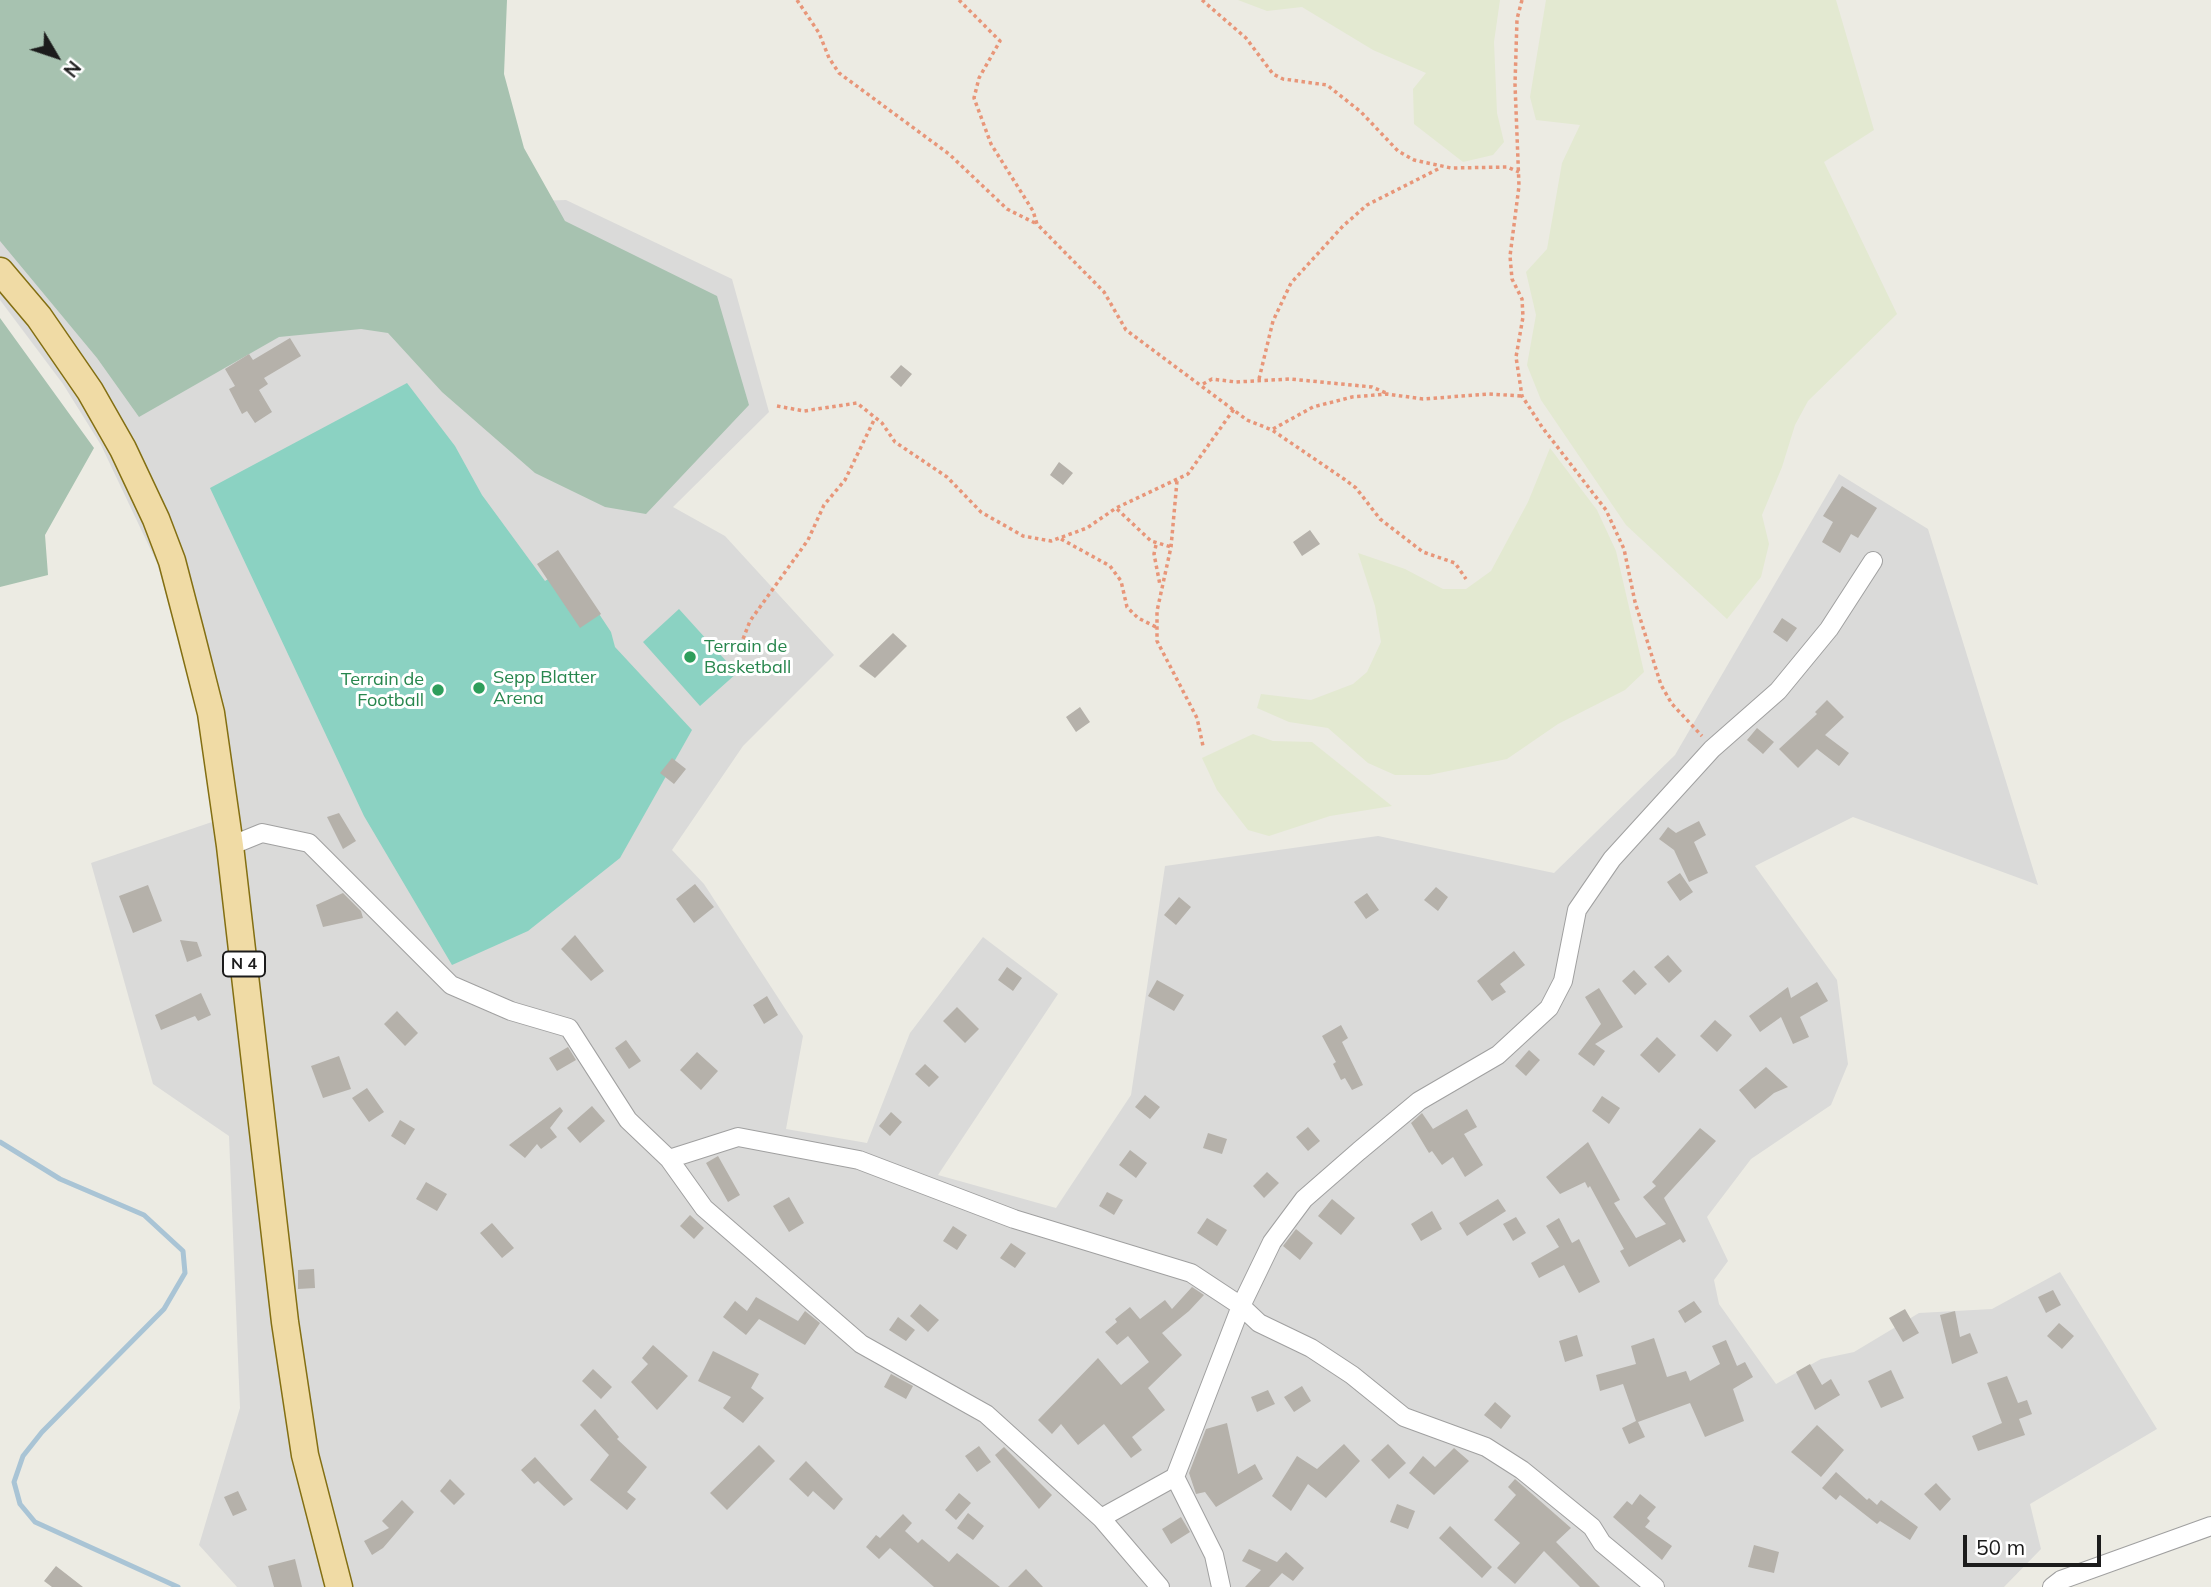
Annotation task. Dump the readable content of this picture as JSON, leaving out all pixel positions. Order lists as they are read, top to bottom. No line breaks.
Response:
{"streets":{"main road":["N 4"]},"places":["Terrain de Basketball","Sepp Blatter Arena","Terrain de Football"],"scale_bar":"50 m","north":"bottom right"}
